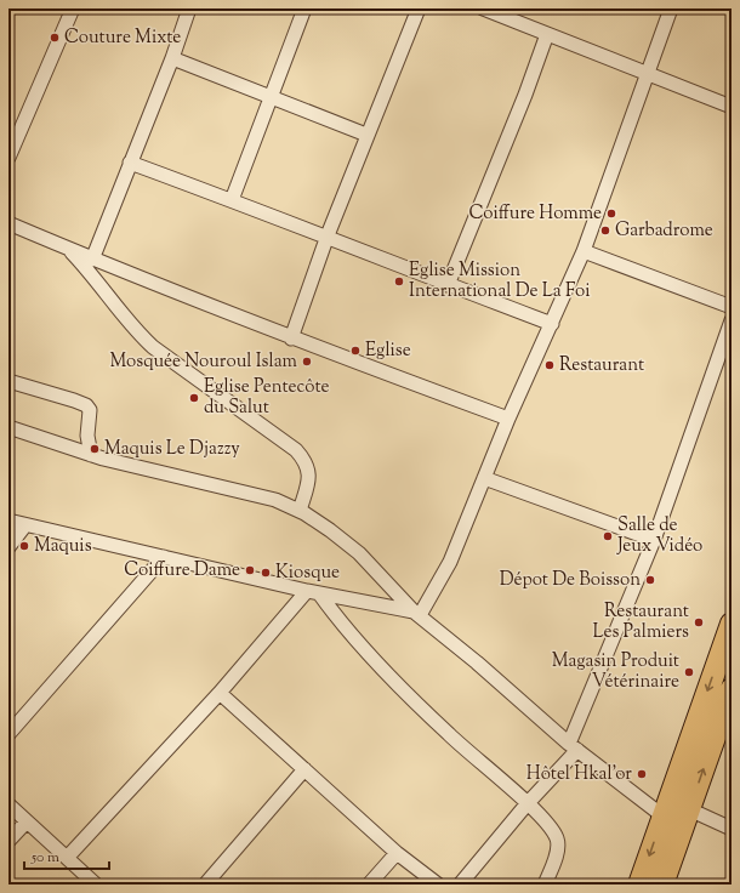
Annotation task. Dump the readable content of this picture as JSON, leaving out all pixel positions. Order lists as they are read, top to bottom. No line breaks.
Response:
{"places":["Couture Mixte","Coiffure Homme","Garbadrome","Eglise Mission International De La Foi","Eglise","Mosquée Nouroul Islam","Restaurant","Eglise Pentecôte du Salut","Maquis Le Djazzy","Salle de Jeux Vidéo","Maquis","Coiffure Dame","Kiosque","Dépot De Boisson","Restaurant Les Palmiers","Magasin Produit Vétérinaire","Hôtel Hkal'or"],"scale_bar":"50 m"}
